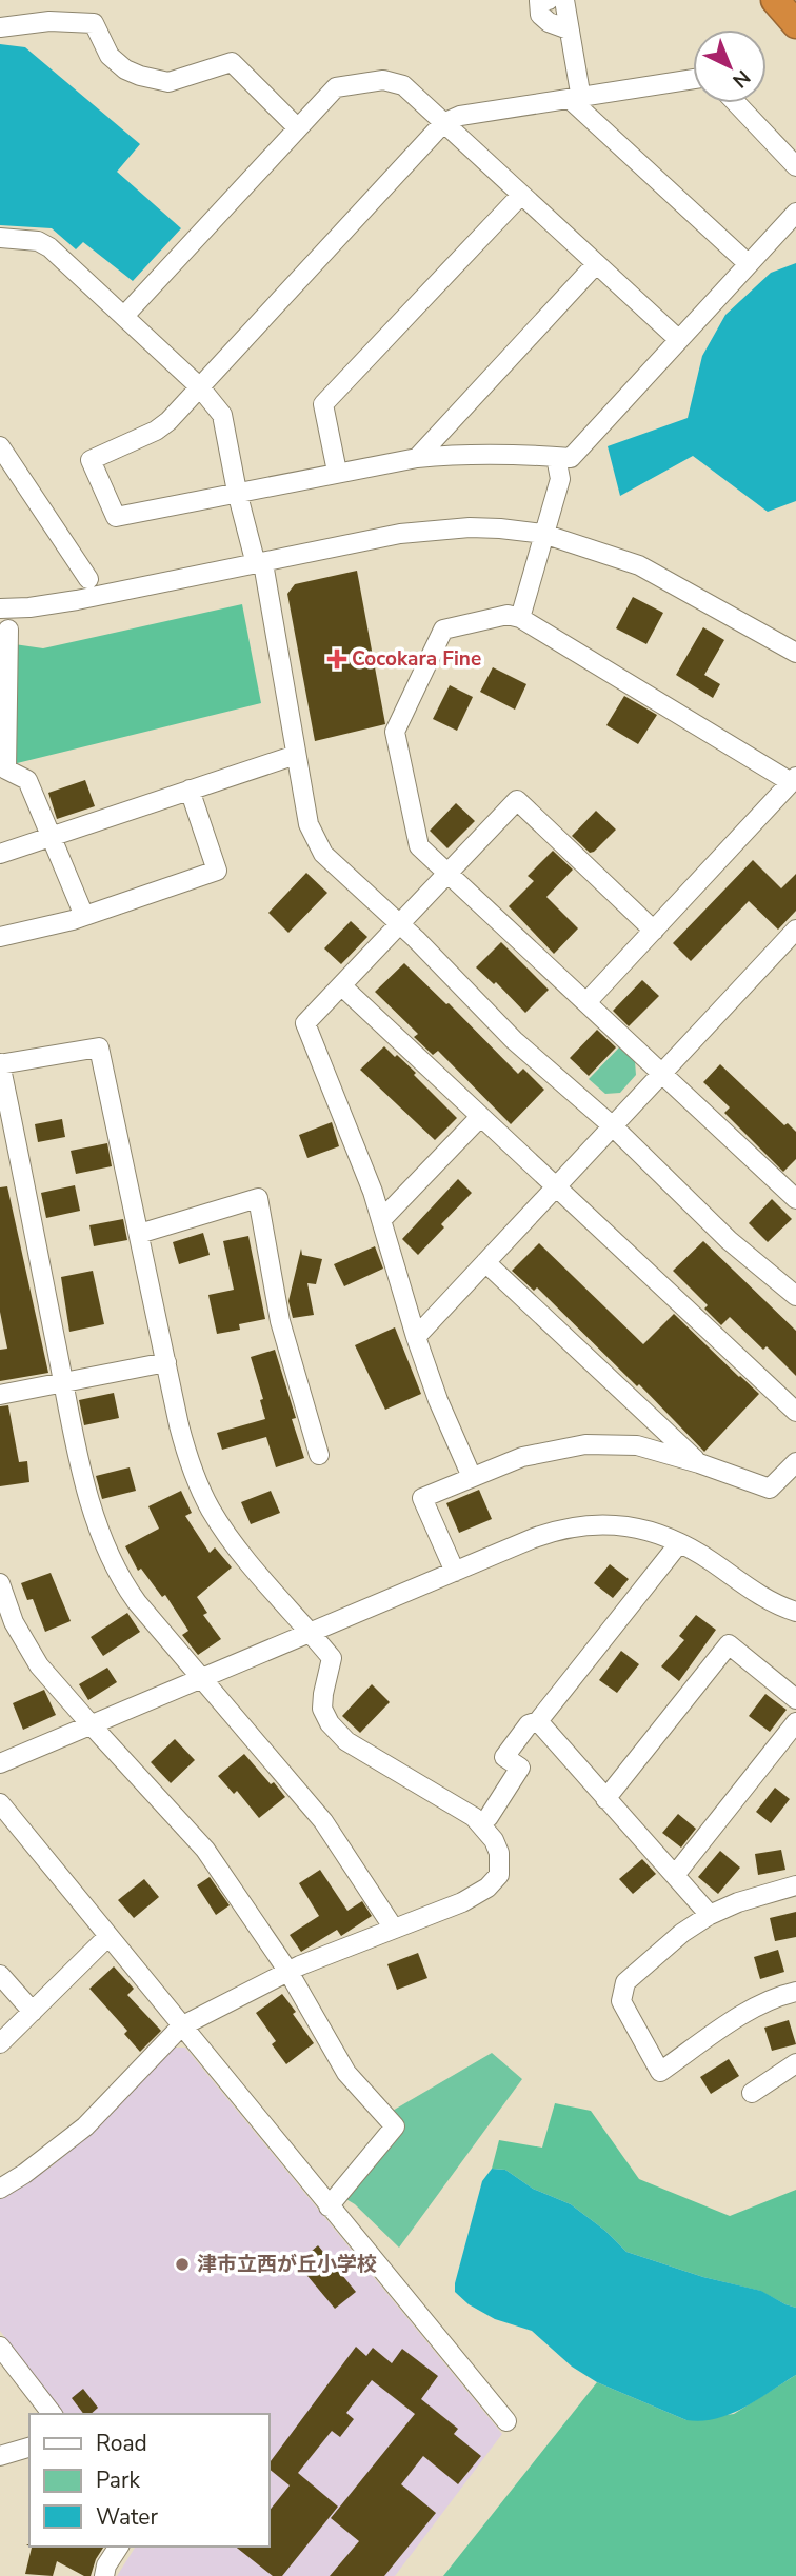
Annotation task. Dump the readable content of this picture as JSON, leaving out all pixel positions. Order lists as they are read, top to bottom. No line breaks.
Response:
{"places":{"health":["Cocokara Fine"],"other":["津市立西が丘小学校"]},"legend":["Road","Park","Water"],"north":"bottom right"}
